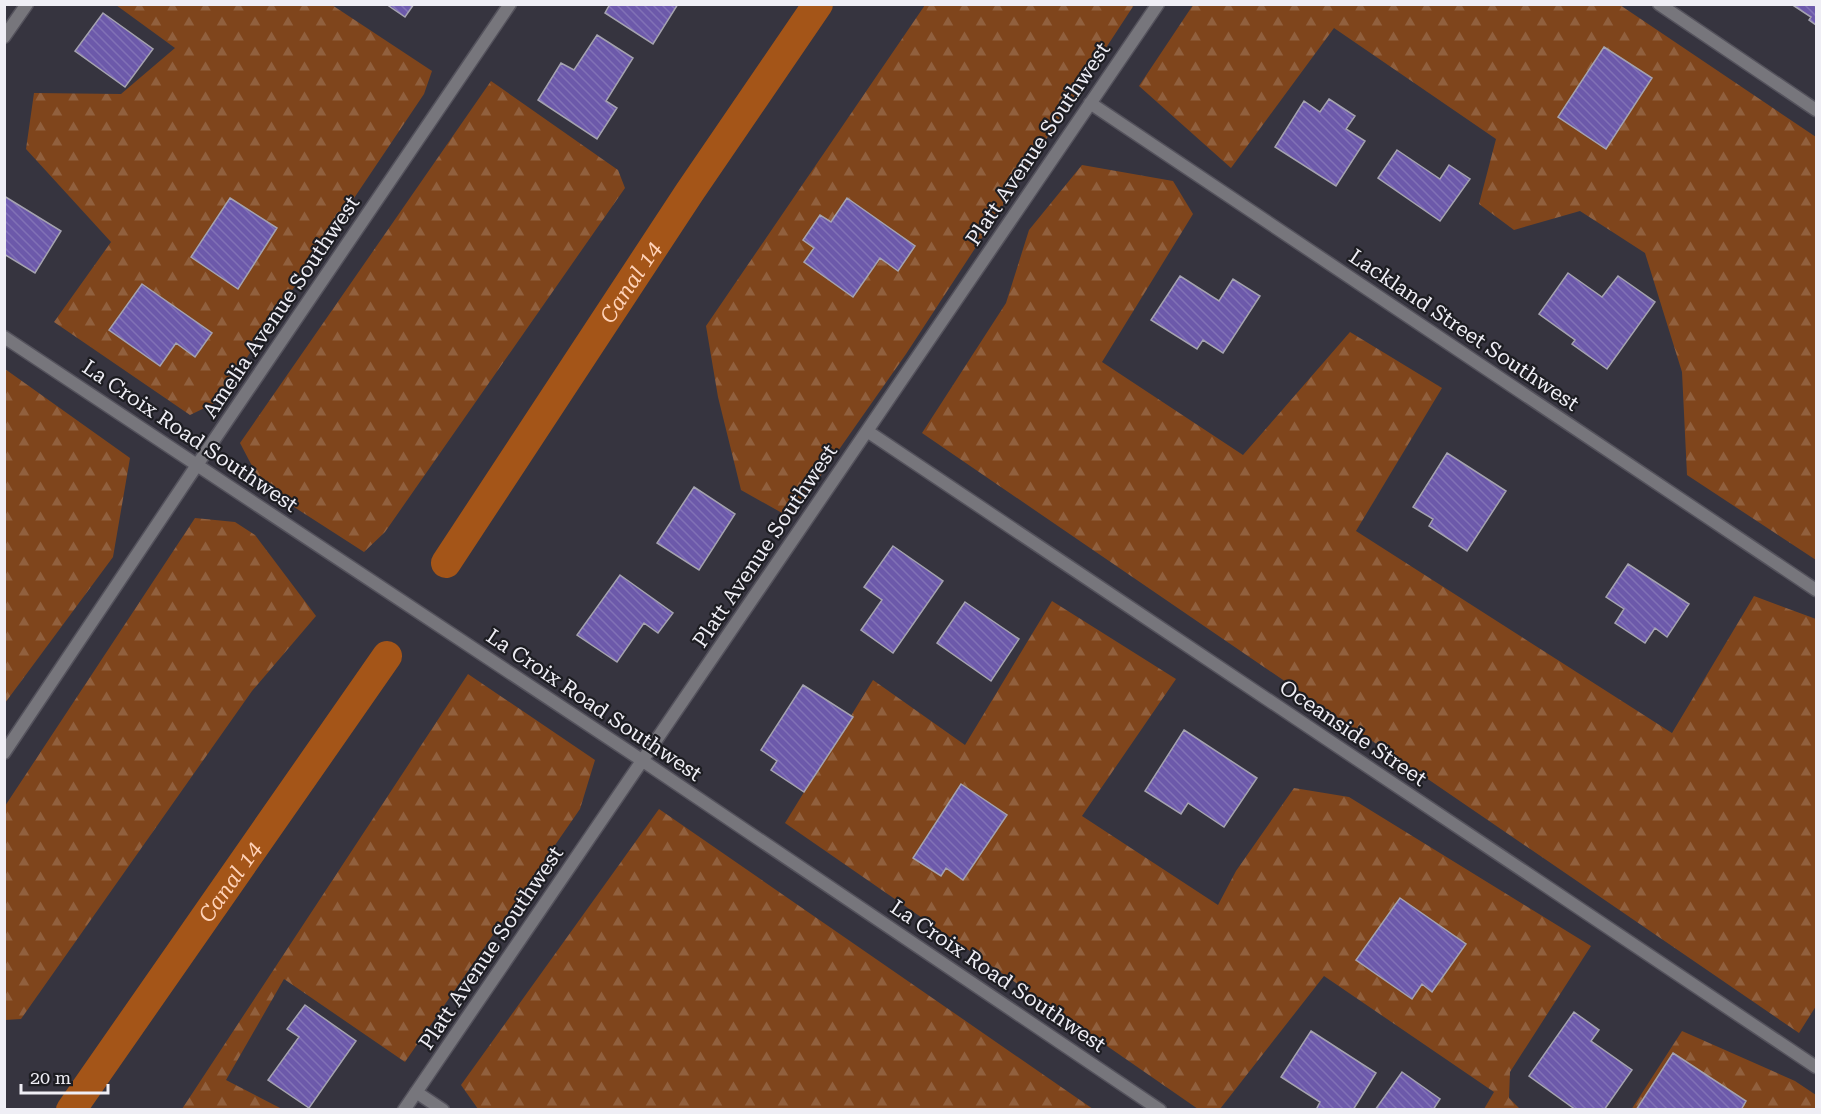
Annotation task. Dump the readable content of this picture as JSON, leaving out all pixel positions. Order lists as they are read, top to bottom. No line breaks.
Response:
{"streets":{"street":["Platt Avenue Southwest","Amelia Avenue Southwest","Lackland Street Southwest","La Croix Road Southwest","Oceanside Street"]},"crossings":[["Platt Avenue Southwest","Lackland Street Southwest"],["Platt Avenue Southwest","La Croix Road Southwest"],["Platt Avenue Southwest","Oceanside Street"],["Amelia Avenue Southwest","La Croix Road Southwest"]],"water":["Canal 14"],"scale_bar":"20 m"}
